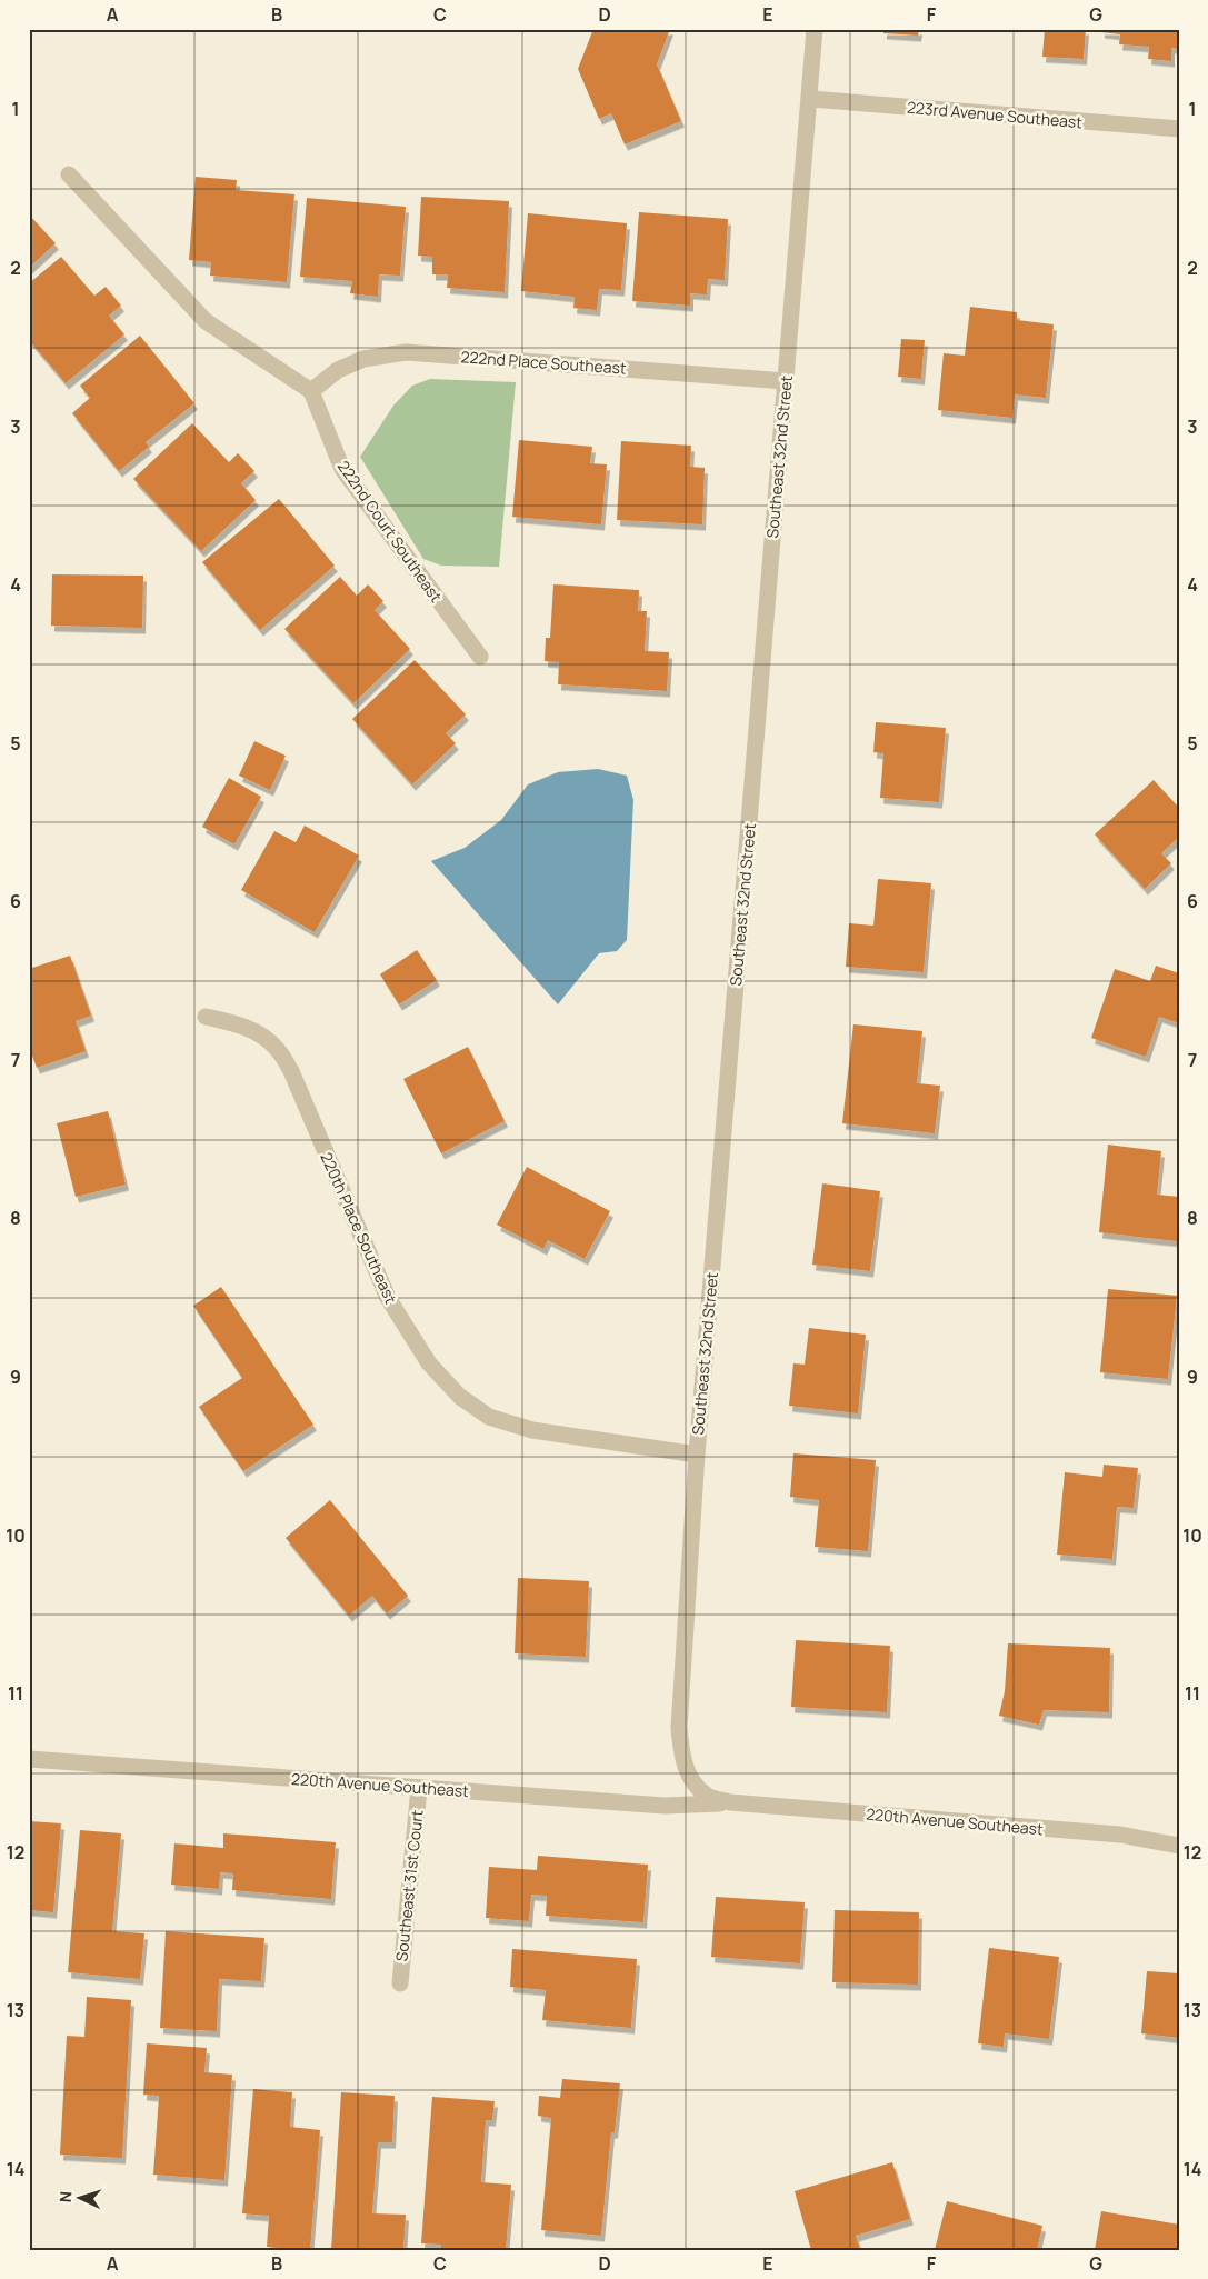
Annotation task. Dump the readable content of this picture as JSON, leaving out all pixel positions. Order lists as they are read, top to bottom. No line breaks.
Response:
{"streets":{"street":["223rd Avenue Southeast","222nd Place Southeast","Southeast 32nd Street","222nd Court Southeast","220th Place Southeast","220th Avenue Southeast","Southeast 31st Court"]},"crossings":[["223rd Avenue Southeast","Southeast 32nd Street"],["222nd Place Southeast","Southeast 32nd Street"],["222nd Place Southeast","222nd Court Southeast"],["Southeast 32nd Street","220th Place Southeast"],["Southeast 32nd Street","220th Avenue Southeast"],["220th Avenue Southeast","Southeast 31st Court"]],"north":"left","grid":{"columns":["A","B","C","D","E","F","G"],"rows":["1","2","3","4","5","6","7","8","9","10","11","12","13","14"]}}
